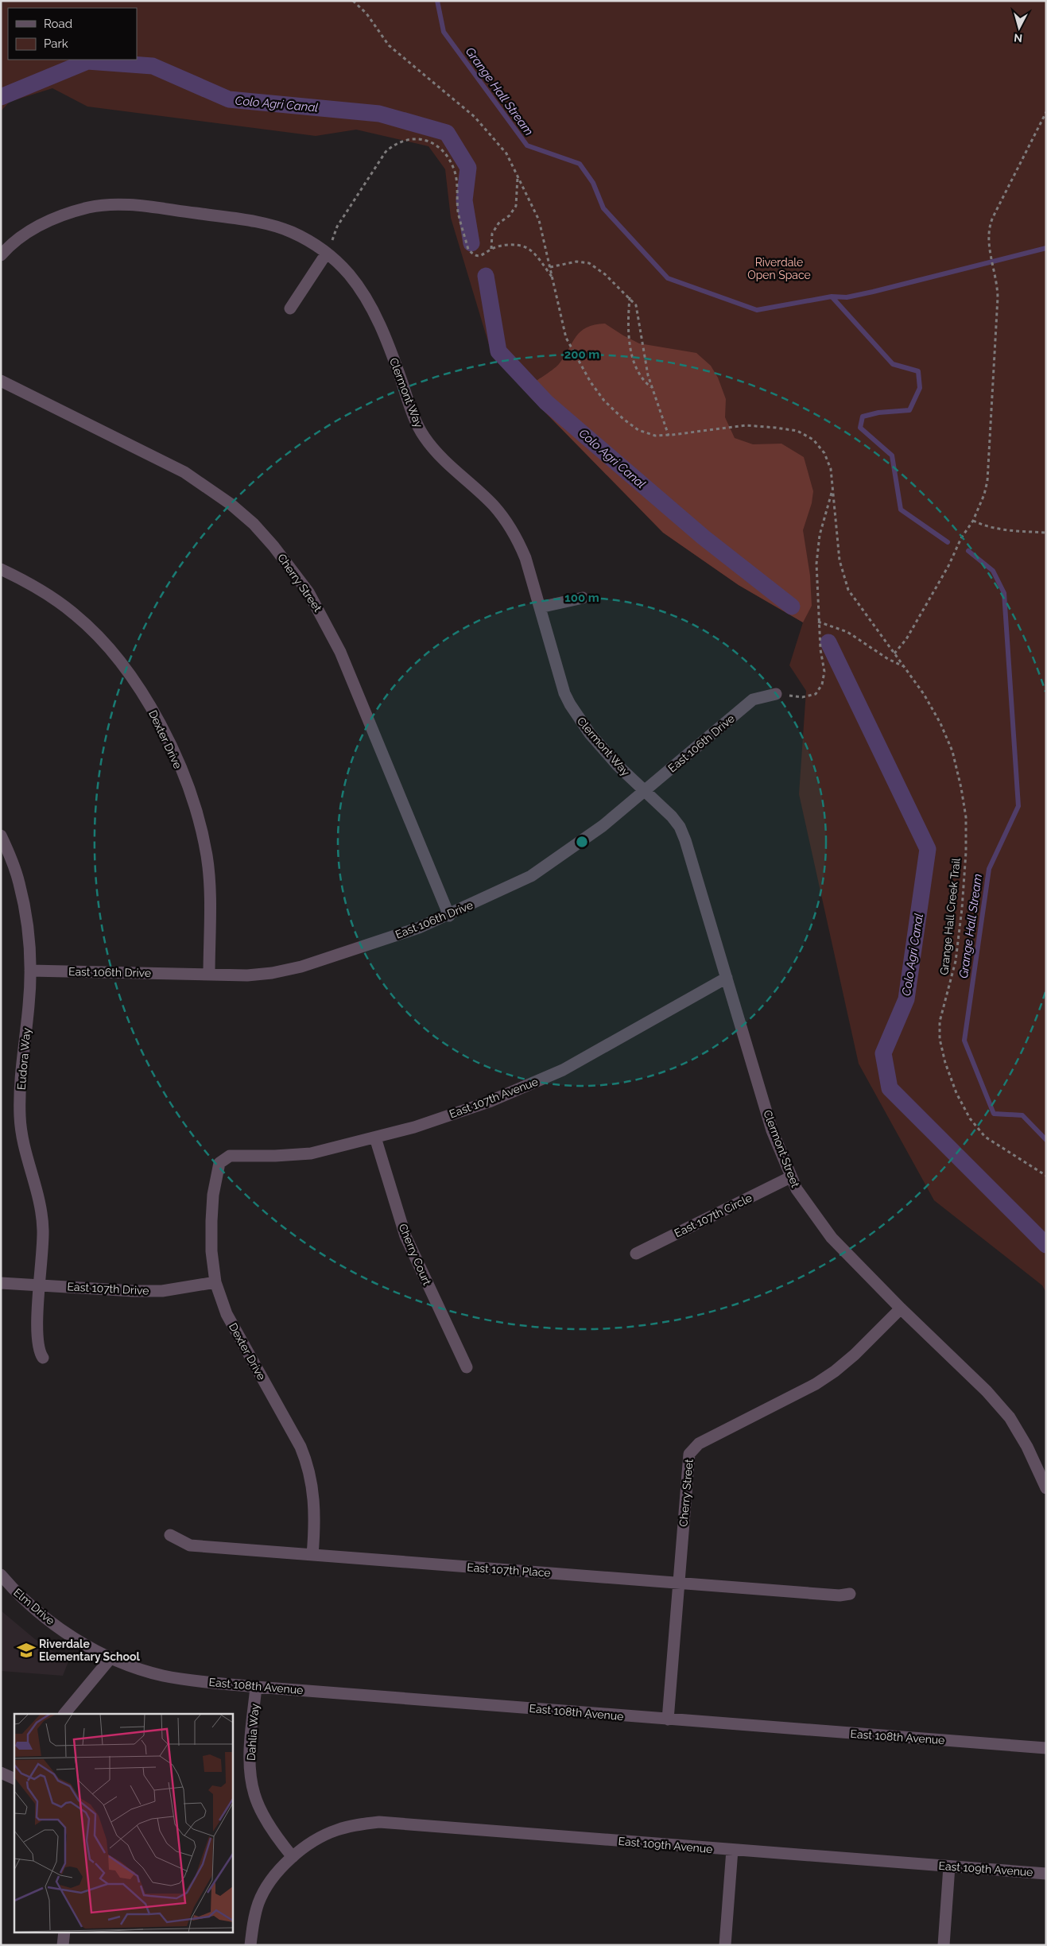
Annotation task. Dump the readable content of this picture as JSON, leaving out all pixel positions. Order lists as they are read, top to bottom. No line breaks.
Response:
{"streets":{"street":["Clermont Way","Cherry Street","Dexter Drive","East 106th Drive","Eudora Way","East 107th Avenue","Clermont Street","East 107th Circle","Cherry Court","East 107th Drive","East 107th Place","Elm Drive","East 108th Avenue","Dahlia Way","East 109th Avenue"],"path":["Grange Hall Creek Trail"]},"crossings":[["Clermont Way","East 106th Drive"],["Clermont Way","Clermont Street"],["Cherry Street","East 106th Drive"],["Cherry Street","Clermont Street"],["Cherry Street","East 107th Place"],["Cherry Street","East 108th Avenue"],["Dexter Drive","East 106th Drive"],["Dexter Drive","East 107th Avenue"],["Dexter Drive","East 107th Drive"],["Dexter Drive","East 107th Place"],["East 106th Drive","Eudora Way"],["East 106th Drive","Clermont Street"],["Eudora Way","East 107th Drive"],["East 107th Avenue","Clermont Street"],["East 107th Avenue","Cherry Court"],["Clermont Street","East 107th Circle"],["Elm Drive","East 108th Avenue"],["East 108th Avenue","Dahlia Way"],["Dahlia Way","East 109th Avenue"]],"water":["Grange Hall Stream","Colo Agri Canal"],"parks":["Riverdale Open Space"],"places":{"school or university":["Riverdale Elementary School"]},"legend":["Road","Park"],"north":"bottom","rings":["200 m","100 m"]}
